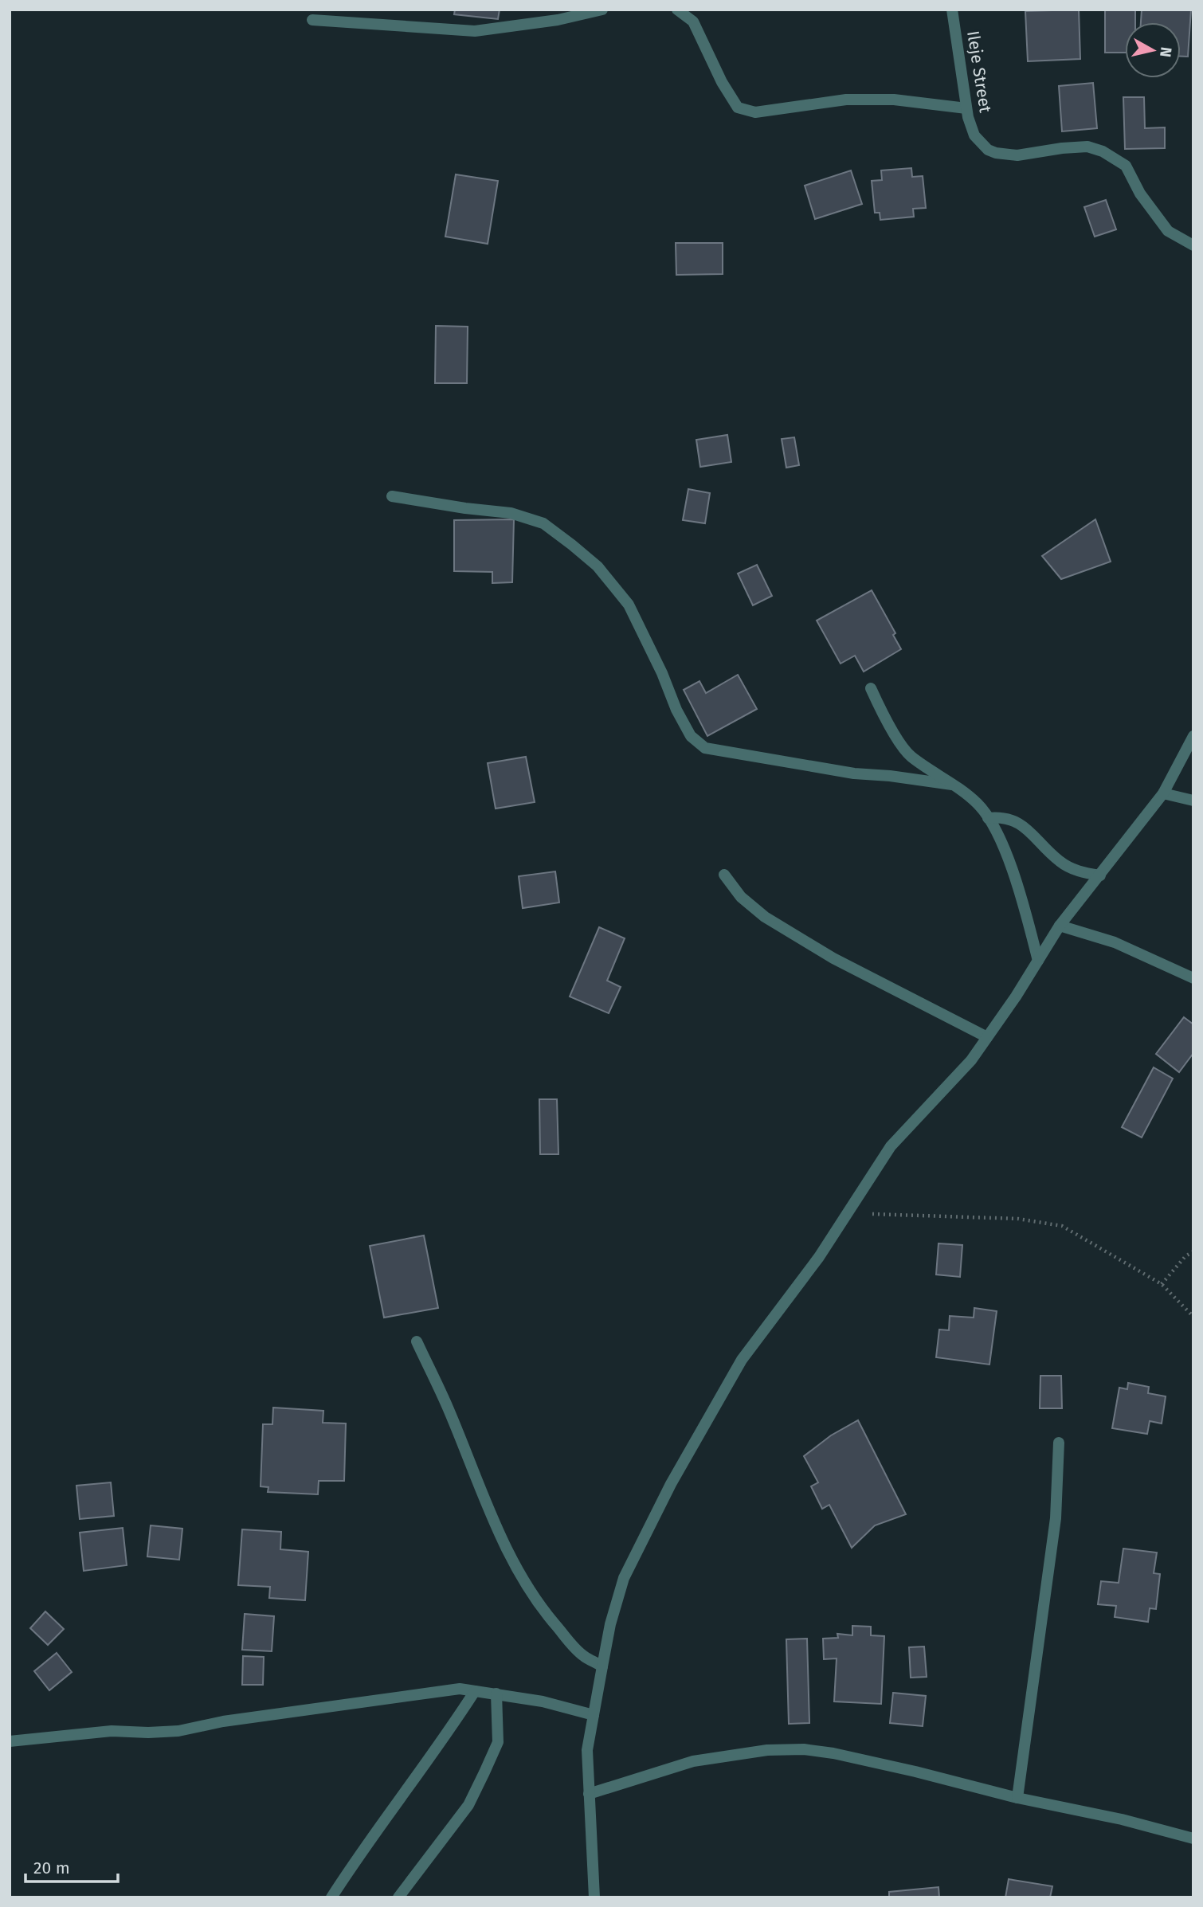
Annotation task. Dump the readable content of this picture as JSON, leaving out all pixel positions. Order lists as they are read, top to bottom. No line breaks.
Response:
{"streets":{"street":["Ileje Street"]},"scale_bar":"20 m","north":"right"}
